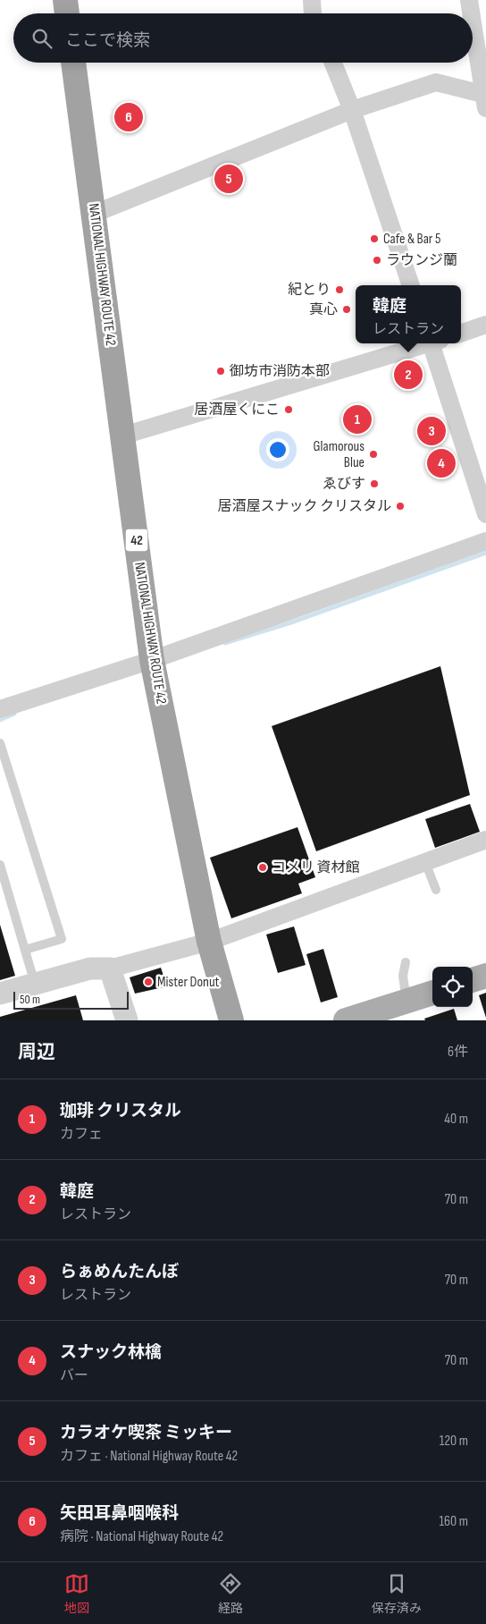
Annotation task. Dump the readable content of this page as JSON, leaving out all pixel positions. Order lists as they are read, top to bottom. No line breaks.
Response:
{"streets":{"highway":["NATIONAL HIGHWAY ROUTE 42","42"]},"places":["Cafe & Bar 5","ラウンジ蘭","紀とり","真心","御坊市消防本部","居酒屋くにこ","Glamorous Blue","ゑびす","居酒屋スナック クリスタル","コメリ 資材館","Mister Donut"],"scale_bar":"50 m","page":{"search":"ここで検索","pins":["6","5","2","1","3","4"],"popup":["韓庭","レストラン"],"scale":"50 m","heading":["周辺","6件"],"list":[{"mark":"1","name":"珈琲 クリスタル","note":"カフェ","value":"40 m"},{"mark":"2","name":"韓庭","note":"レストラン","value":"70 m"},{"mark":"3","name":"らぁめんたんぼ","note":"レストラン","value":"70 m"},{"mark":"4","name":"スナック林檎","note":"バー","value":"70 m"},{"mark":"5","name":"カラオケ喫茶 ミッキー","note":"カフェ · National Highway Route 42","value":"120 m"},{"mark":"6","name":"矢田耳鼻咽喉科","note":"病院 · National Highway Route 42","value":"160 m"}],"nav":["地図","経路","保存済み"]}}
